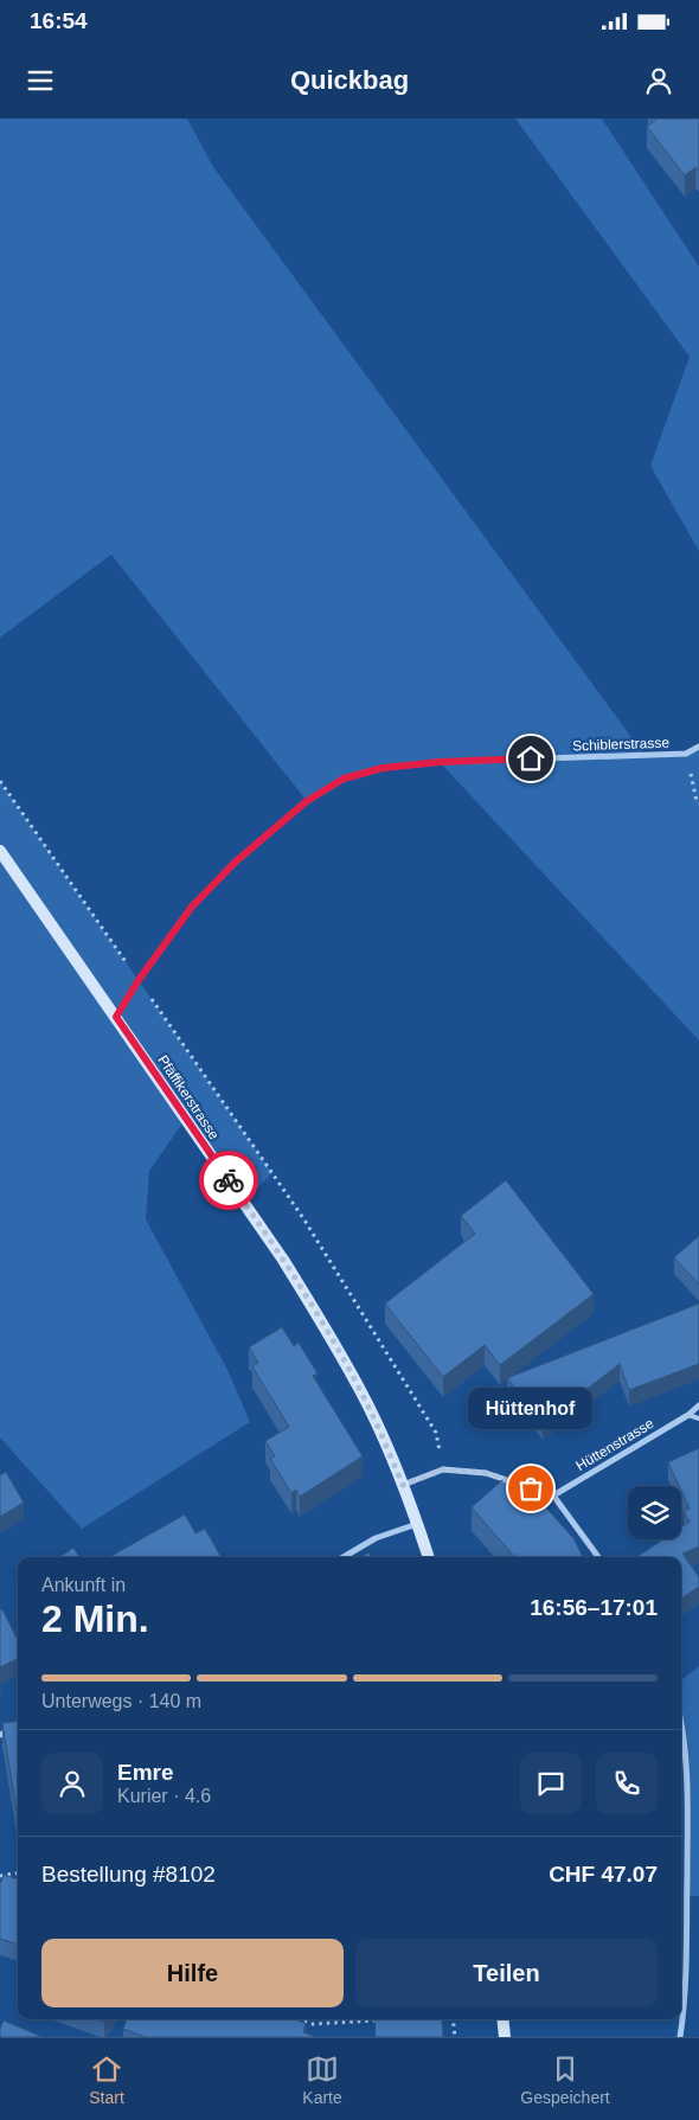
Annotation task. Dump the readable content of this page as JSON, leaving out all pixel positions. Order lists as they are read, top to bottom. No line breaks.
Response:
{"streets":{"main road":["Pfäffikerstrasse"],"street":["Schiblerstrasse","Hüttenstrasse"]},"crossings":[["Schiblerstrasse","Pfäffikerstrasse"]],"places":["Hüttenhof"],"page":{"status":"16:54","header":"Quickbag","bubble":"Hüttenhof","heading":["2 Min.","Ankunft in","16:56–17:01"],"panel":["Emre","Kurier · 4.6","Bestellung #8102","CHF 47.07"],"bar":"Unterwegs · 140 m","buttons":["Hilfe","Teilen"],"tabs":["Start","Karte","Gespeichert"]}}
